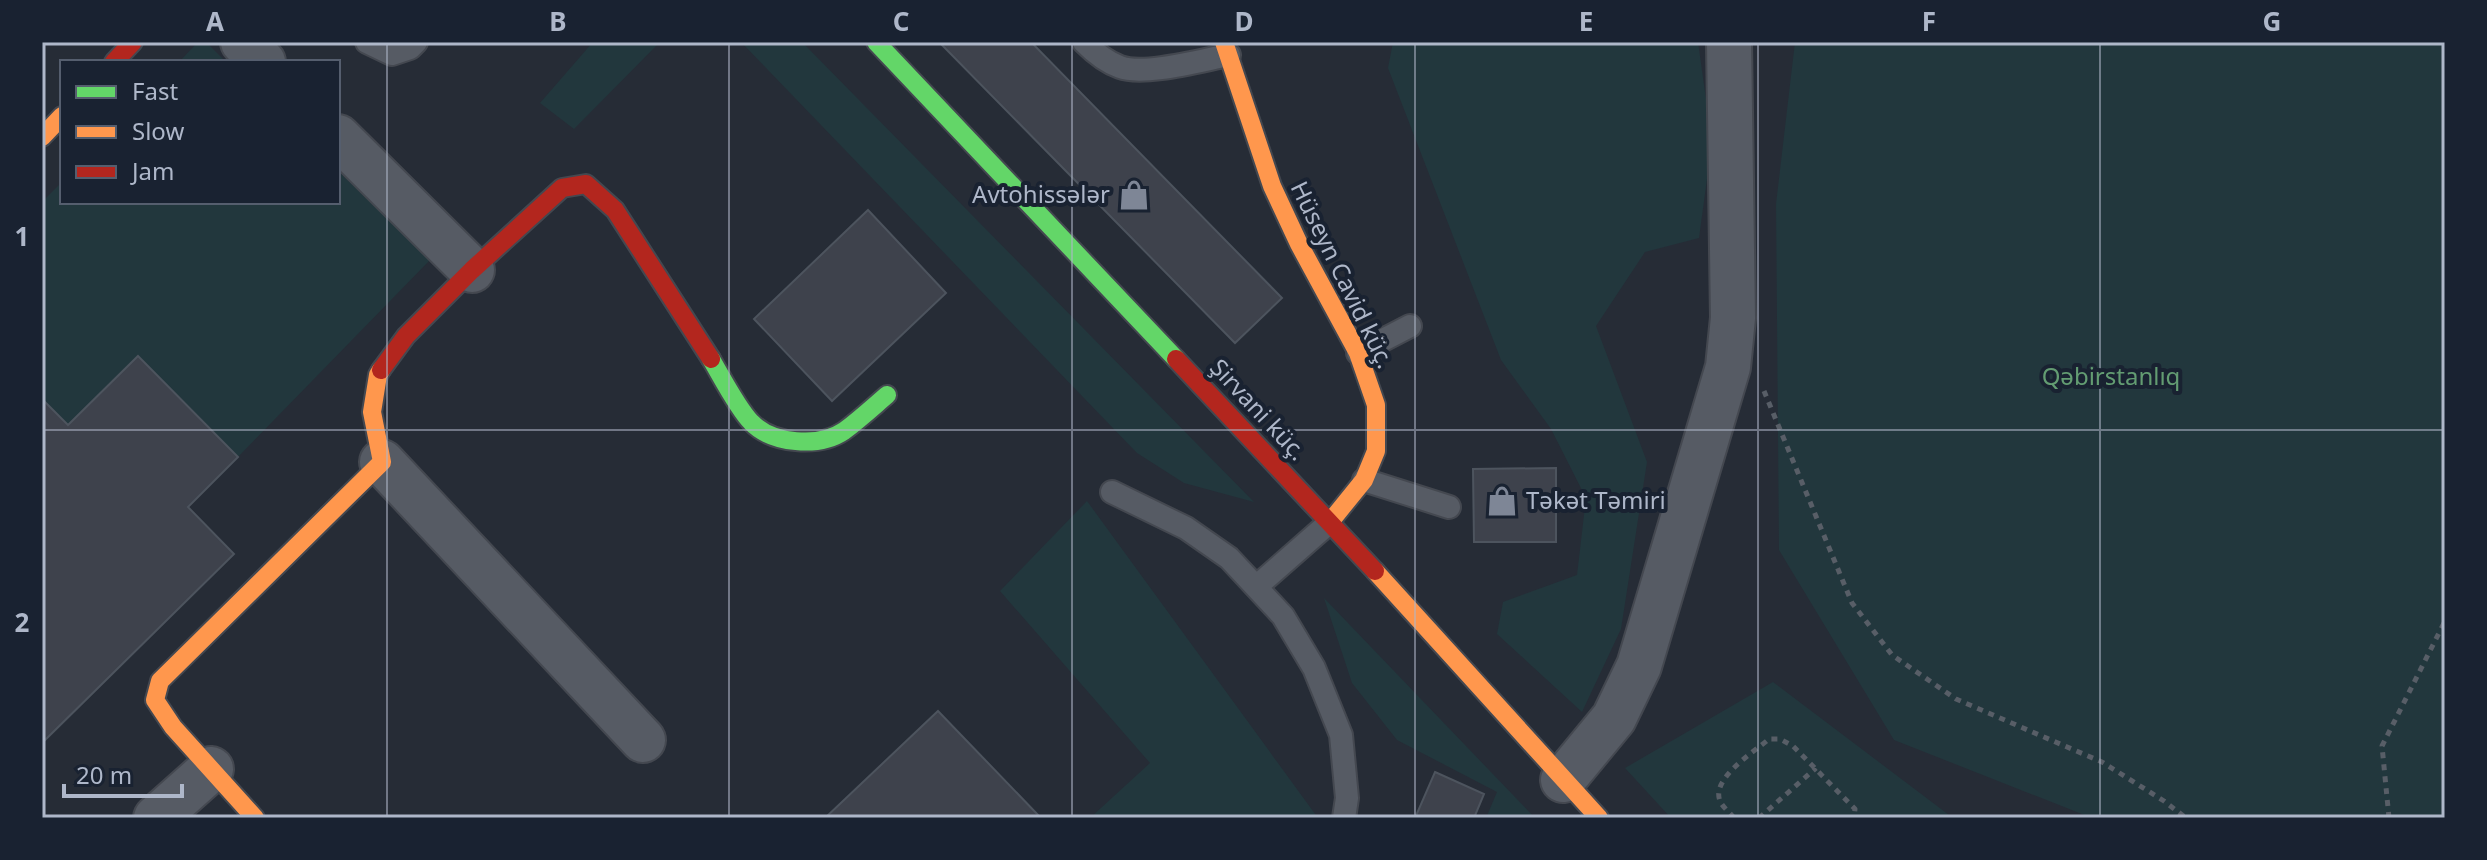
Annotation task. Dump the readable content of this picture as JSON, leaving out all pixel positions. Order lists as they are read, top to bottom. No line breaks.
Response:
{"streets":{"street":["Hüseyn Cavid küç.","Şirvani küç."]},"crossings":[["Hüseyn Cavid küç.","Şirvani küç."]],"parks":["Qəbirstanlıq"],"places":{"shop":["Avtohissələr","Təkət Təmiri"]},"legend":["Fast","Slow","Jam"],"scale_bar":"20 m","grid":{"columns":["A","B","C","D","E","F","G"],"rows":["1","2"]}}
